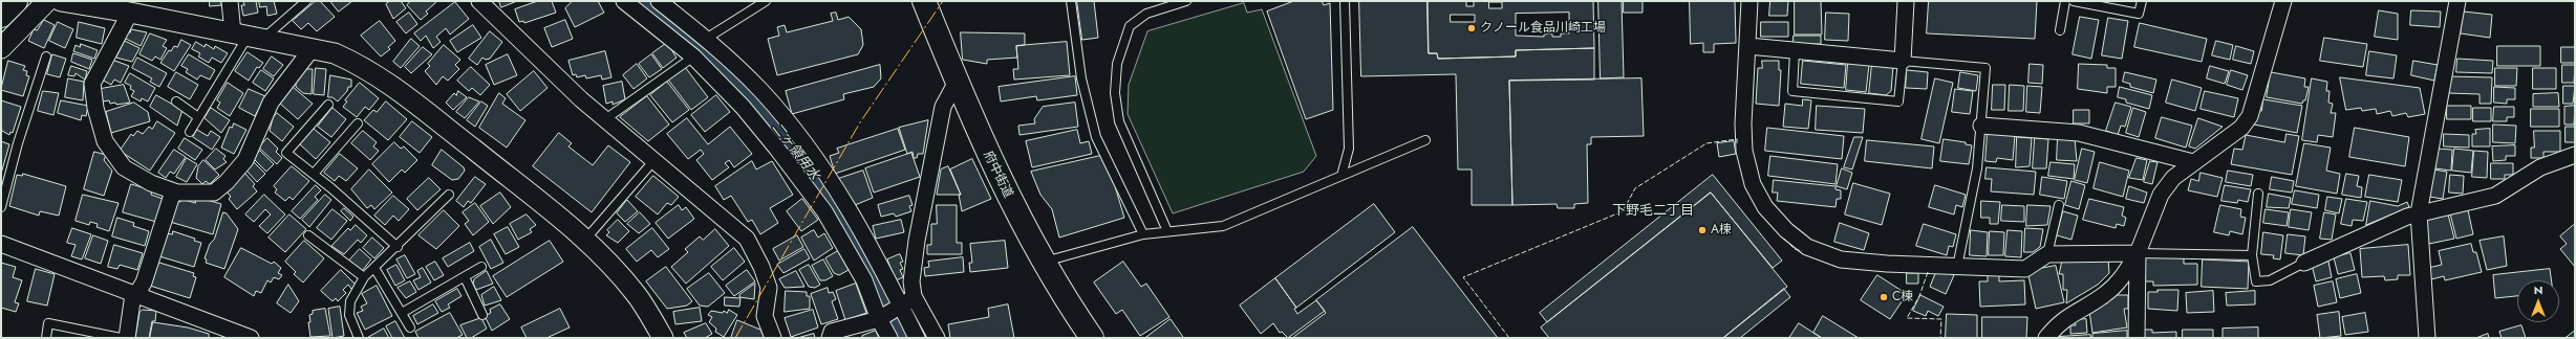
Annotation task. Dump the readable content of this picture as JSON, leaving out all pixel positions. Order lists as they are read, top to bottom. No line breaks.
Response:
{"streets":{"highway":["府中街道"]},"districts":["下野毛二丁目"],"water":["二ヶ領用水"],"places":["クノール食品川崎工場","A棟","C棟"],"north":"top"}
